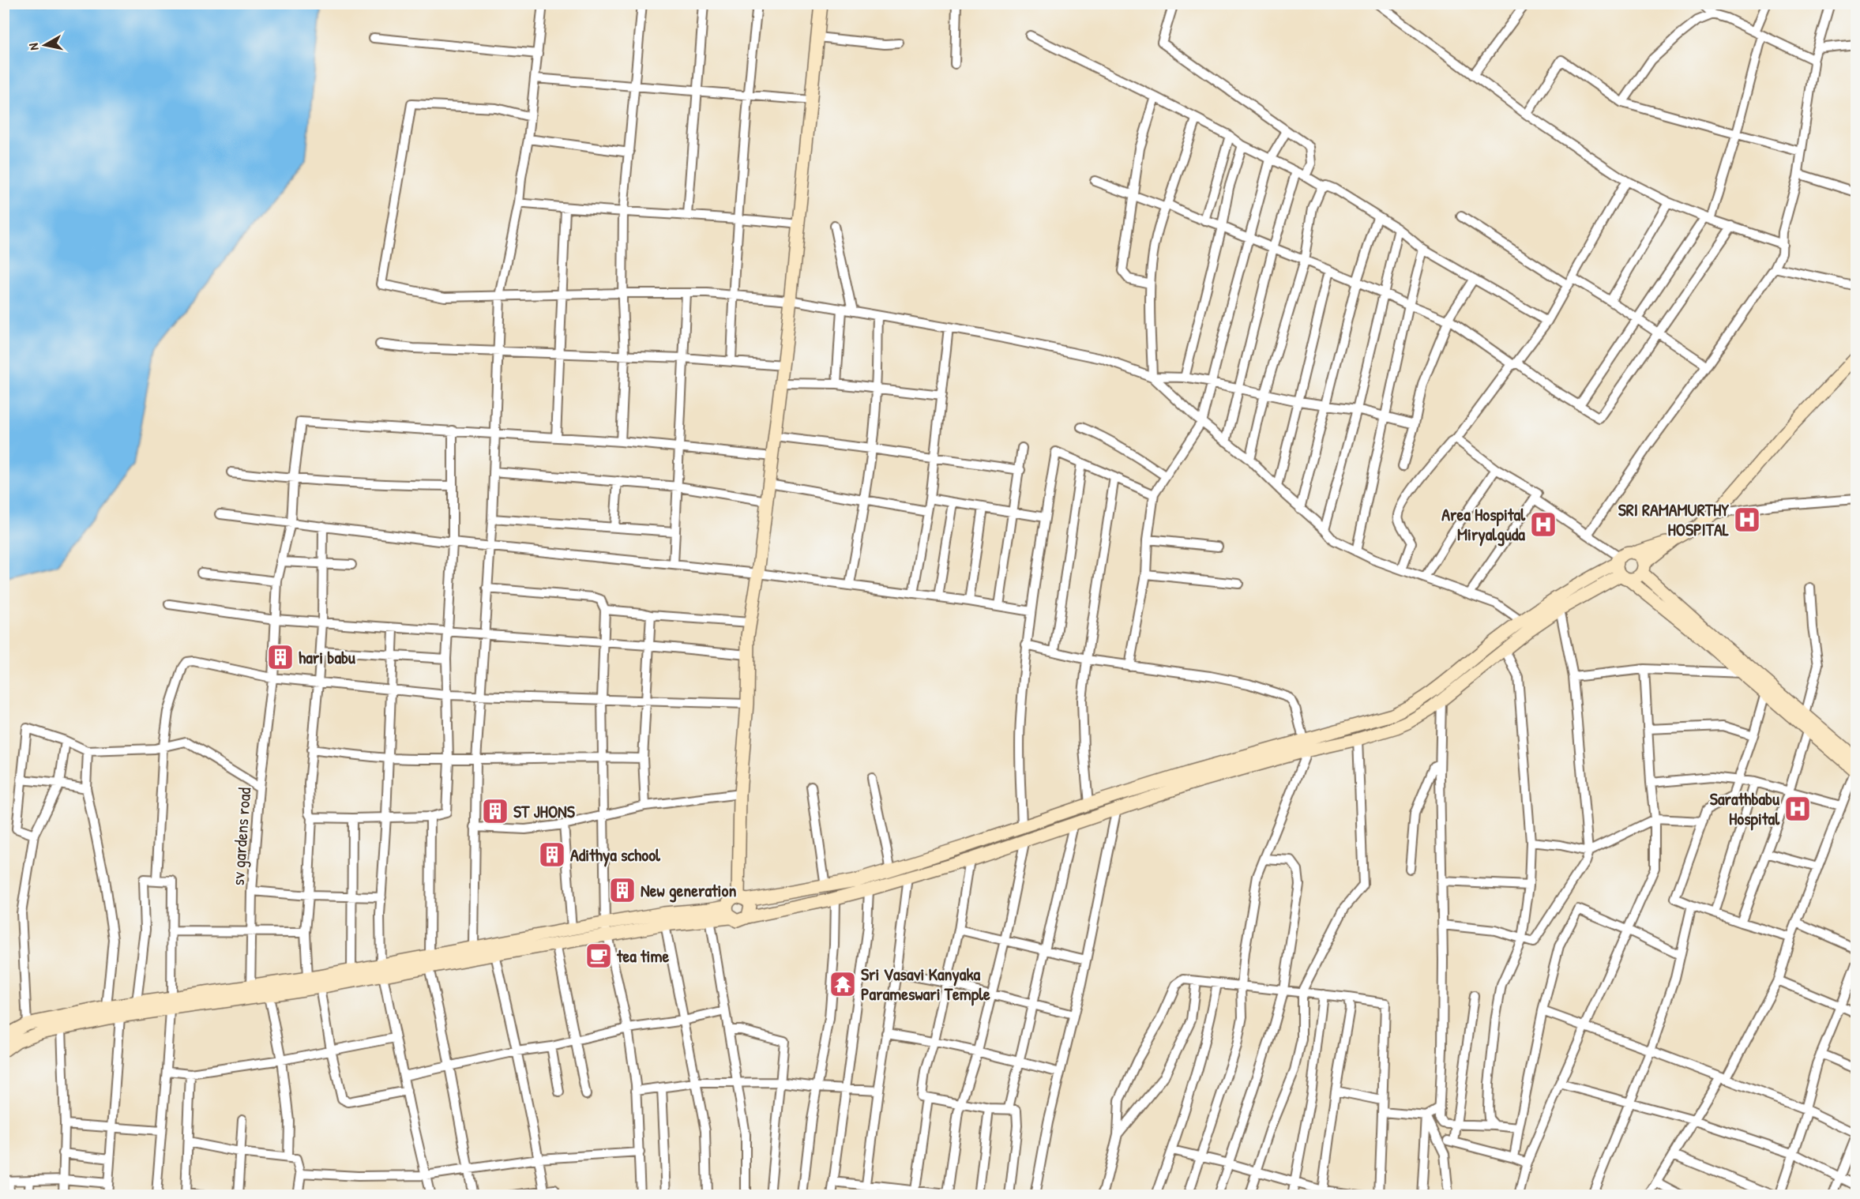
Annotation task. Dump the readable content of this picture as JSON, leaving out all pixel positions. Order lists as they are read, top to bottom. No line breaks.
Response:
{"streets":{"street":["sv gardens road"]},"places":{"hospital":["SRI RAMAMURTHY HOSPITAL","Area Hospital Miryalguda","Sarathbabu Hospital"],"building":["hari babu","ST JHONS","Adithya school","New generation"],"cafe":["tea time"],"temple":["Sri Vasavi Kanyaka Parameswari Temple"]},"north":"left"}
